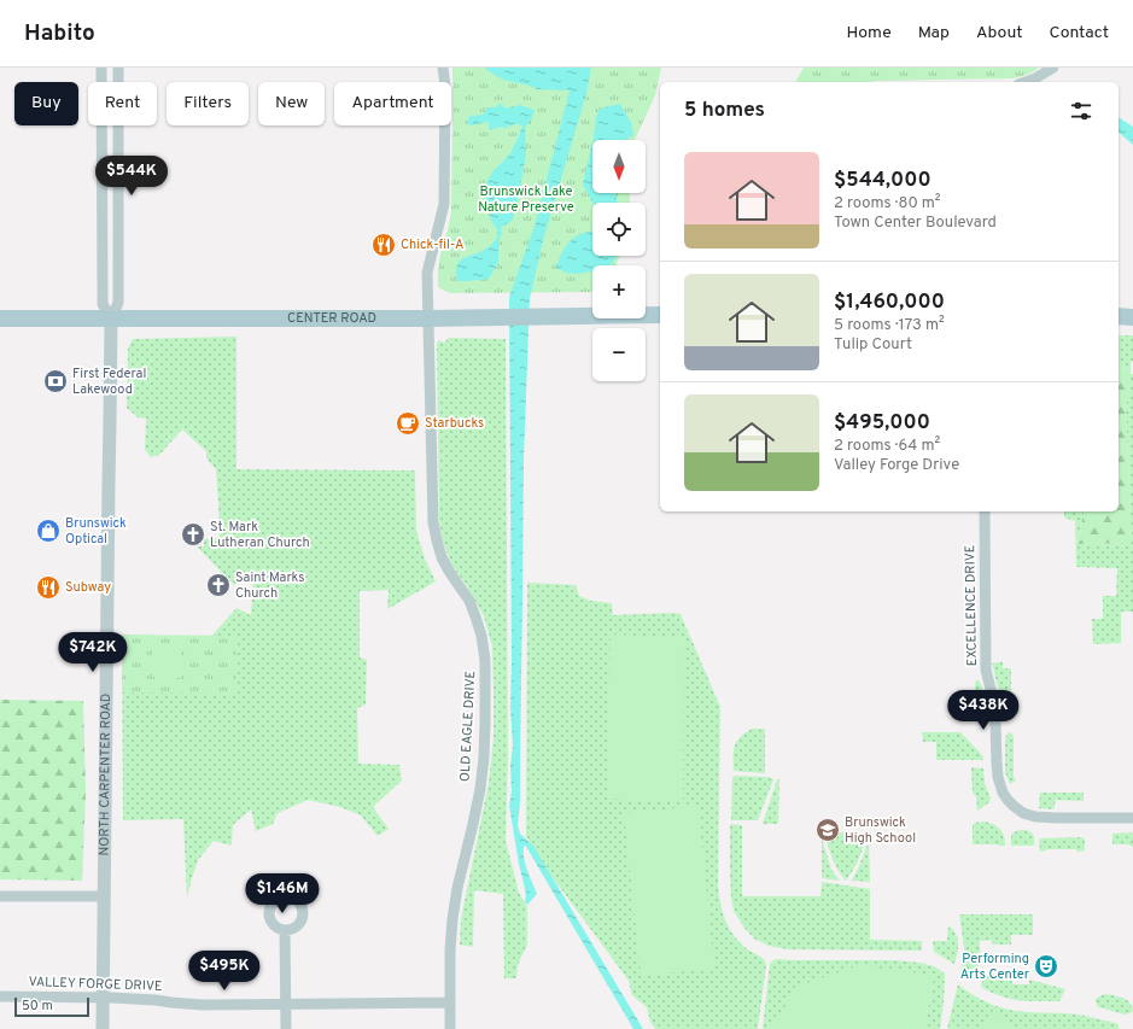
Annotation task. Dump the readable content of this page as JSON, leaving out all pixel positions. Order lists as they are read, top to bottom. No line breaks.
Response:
{"streets":{"main road":["CENTER ROAD"],"street":["EXCELLENCE DRIVE","OLD EAGLE DRIVE","NORTH CARPENTER ROAD","VALLEY FORGE DRIVE"]},"crossings":[["CENTER ROAD","OLD EAGLE DRIVE"],["CENTER ROAD","NORTH CARPENTER ROAD"],["OLD EAGLE DRIVE","VALLEY FORGE DRIVE"],["NORTH CARPENTER ROAD","VALLEY FORGE DRIVE"]],"parks":["Brunswick Lake Nature Preserve"],"places":{"restaurant":["Chick-fil-A","Subway"],"bank":["First Federal Lakewood"],"cafe":["Starbucks"],"shop":["Brunswick Optical"],"church":["St. Mark Lutheran Church","Saint Marks Church"],"school or university":["Brunswick High School"],"theatre":["Performing Arts Center"]},"scale_bar":"50 m","north":"bottom","page":{"header":"Habito","nav":["Home","Map","About","Contact"],"chip":["Buy","Rent","Filters","New","Apartment"],"heading":"5 homes","map_buttons":["+","−"],"list":[{"name":"$544,000","note":"2 rooms · 80 m² · Town Center Boulevard"},{"name":"$1,460,000","note":"5 rooms · 173 m² · Tulip Court"},{"name":"$495,000","note":"2 rooms · 64 m² · Valley Forge Drive"}],"price":["$544K","$742K","$438K","$1.46M","$495K"],"scale":"50 m"}}
